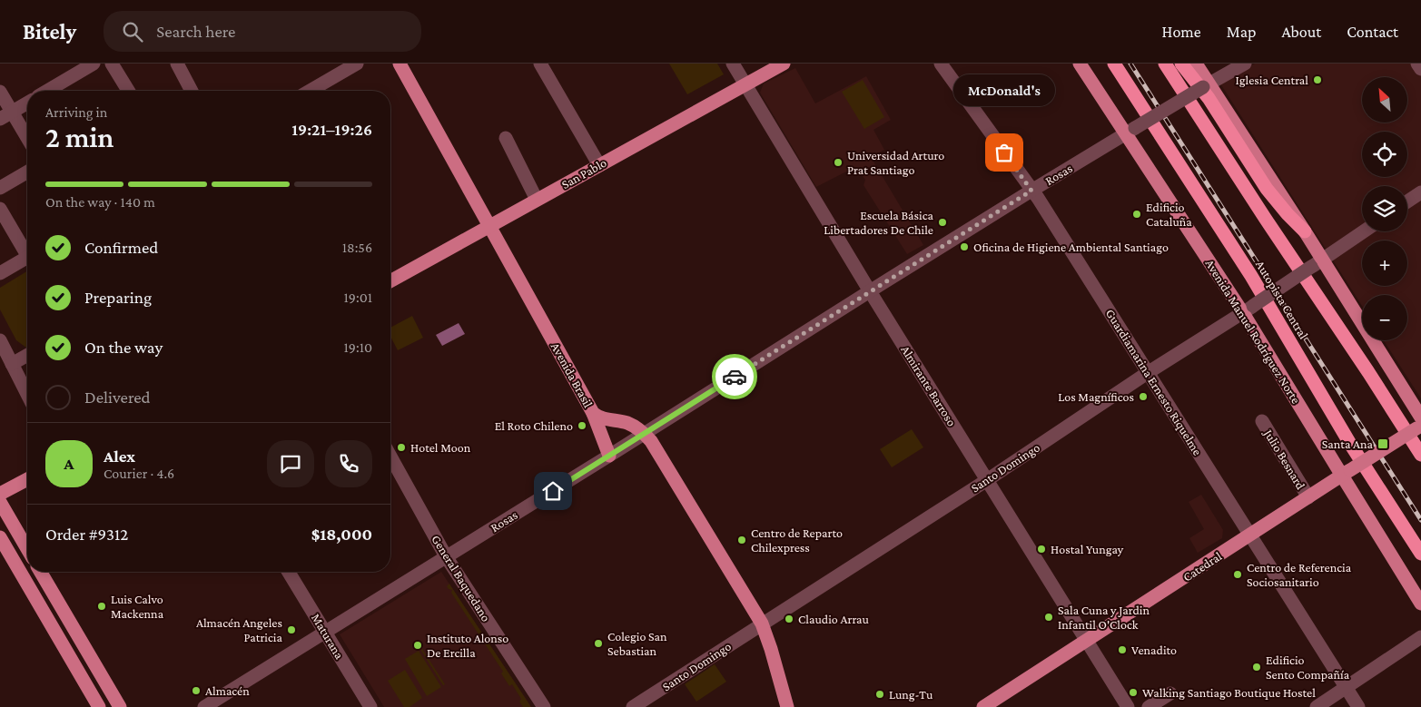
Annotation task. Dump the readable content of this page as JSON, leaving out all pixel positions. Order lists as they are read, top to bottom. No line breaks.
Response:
{"streets":{"highway":["Autopista Central"],"main road":["San Pablo","Avenida Manuel Rodríguez Norte","Avenida Brasil","Catedral"],"street":["Rosas","Guardiamarina Ernesto Riquelme","Almirante Barroso","Julio Besnard","Santo Domingo","General Baquedano","Maturana"]},"crossings":[["San Pablo","Avenida Brasil"],["San Pablo","Almirante Barroso"],["Rosas","Avenida Manuel Rodríguez Norte"],["Rosas","Avenida Brasil"],["Rosas","Guardiamarina Ernesto Riquelme"],["Rosas","Almirante Barroso"],["Rosas","General Baquedano"],["Rosas","Maturana"],["Avenida Manuel Rodríguez Norte","Santo Domingo"],["Avenida Manuel Rodríguez Norte","Catedral"],["Avenida Brasil","Santo Domingo"],["Guardiamarina Ernesto Riquelme","Santo Domingo"],["Guardiamarina Ernesto Riquelme","Catedral"],["Almirante Barroso","Santo Domingo"],["Almirante Barroso","Catedral"],["Julio Besnard","Catedral"]],"places":{"other":["Iglesia Central","McDonald's","Universidad Arturo Prat Santiago","Edificio Cataluña","Escuela Básica Libertadores De Chile","Oficina de Higiene Ambiental Santiago","Los Magníficos","El Roto Chileno","Hotel Moon","Centro de Reparto Chilexpress","Hostal Yungay","Centro de Referencia Sociosanitario","Luis Calvo Mackenna","Sala Cuna y Jardin Infantil O'Clock","Claudio Arrau","Almacén Angeles Patricia","Colegio San Sebastian","Instituto Alonso De Ercilla","Venadito","Edificio Sento Compañía","Almacén","Walking Santiago Boutique Hostel","Lung-Tu"],"transit":["Santa Ana"]},"north":"top left","page":{"header":"Bitely","search":"Search here","nav":["Home","Map","About","Contact"],"bubble":"McDonald's","map_buttons":["+","−"],"heading":["2 min","Arriving in","19:21–19:26"],"panel":["Alex","Courier · 4.6","Order #9312","$18,000"],"bar":"On the way · 140 m","list":[["Confirmed","18:56"],["Preparing","19:01"],["On the way","19:10"],"Delivered"],"round":"A"}}
